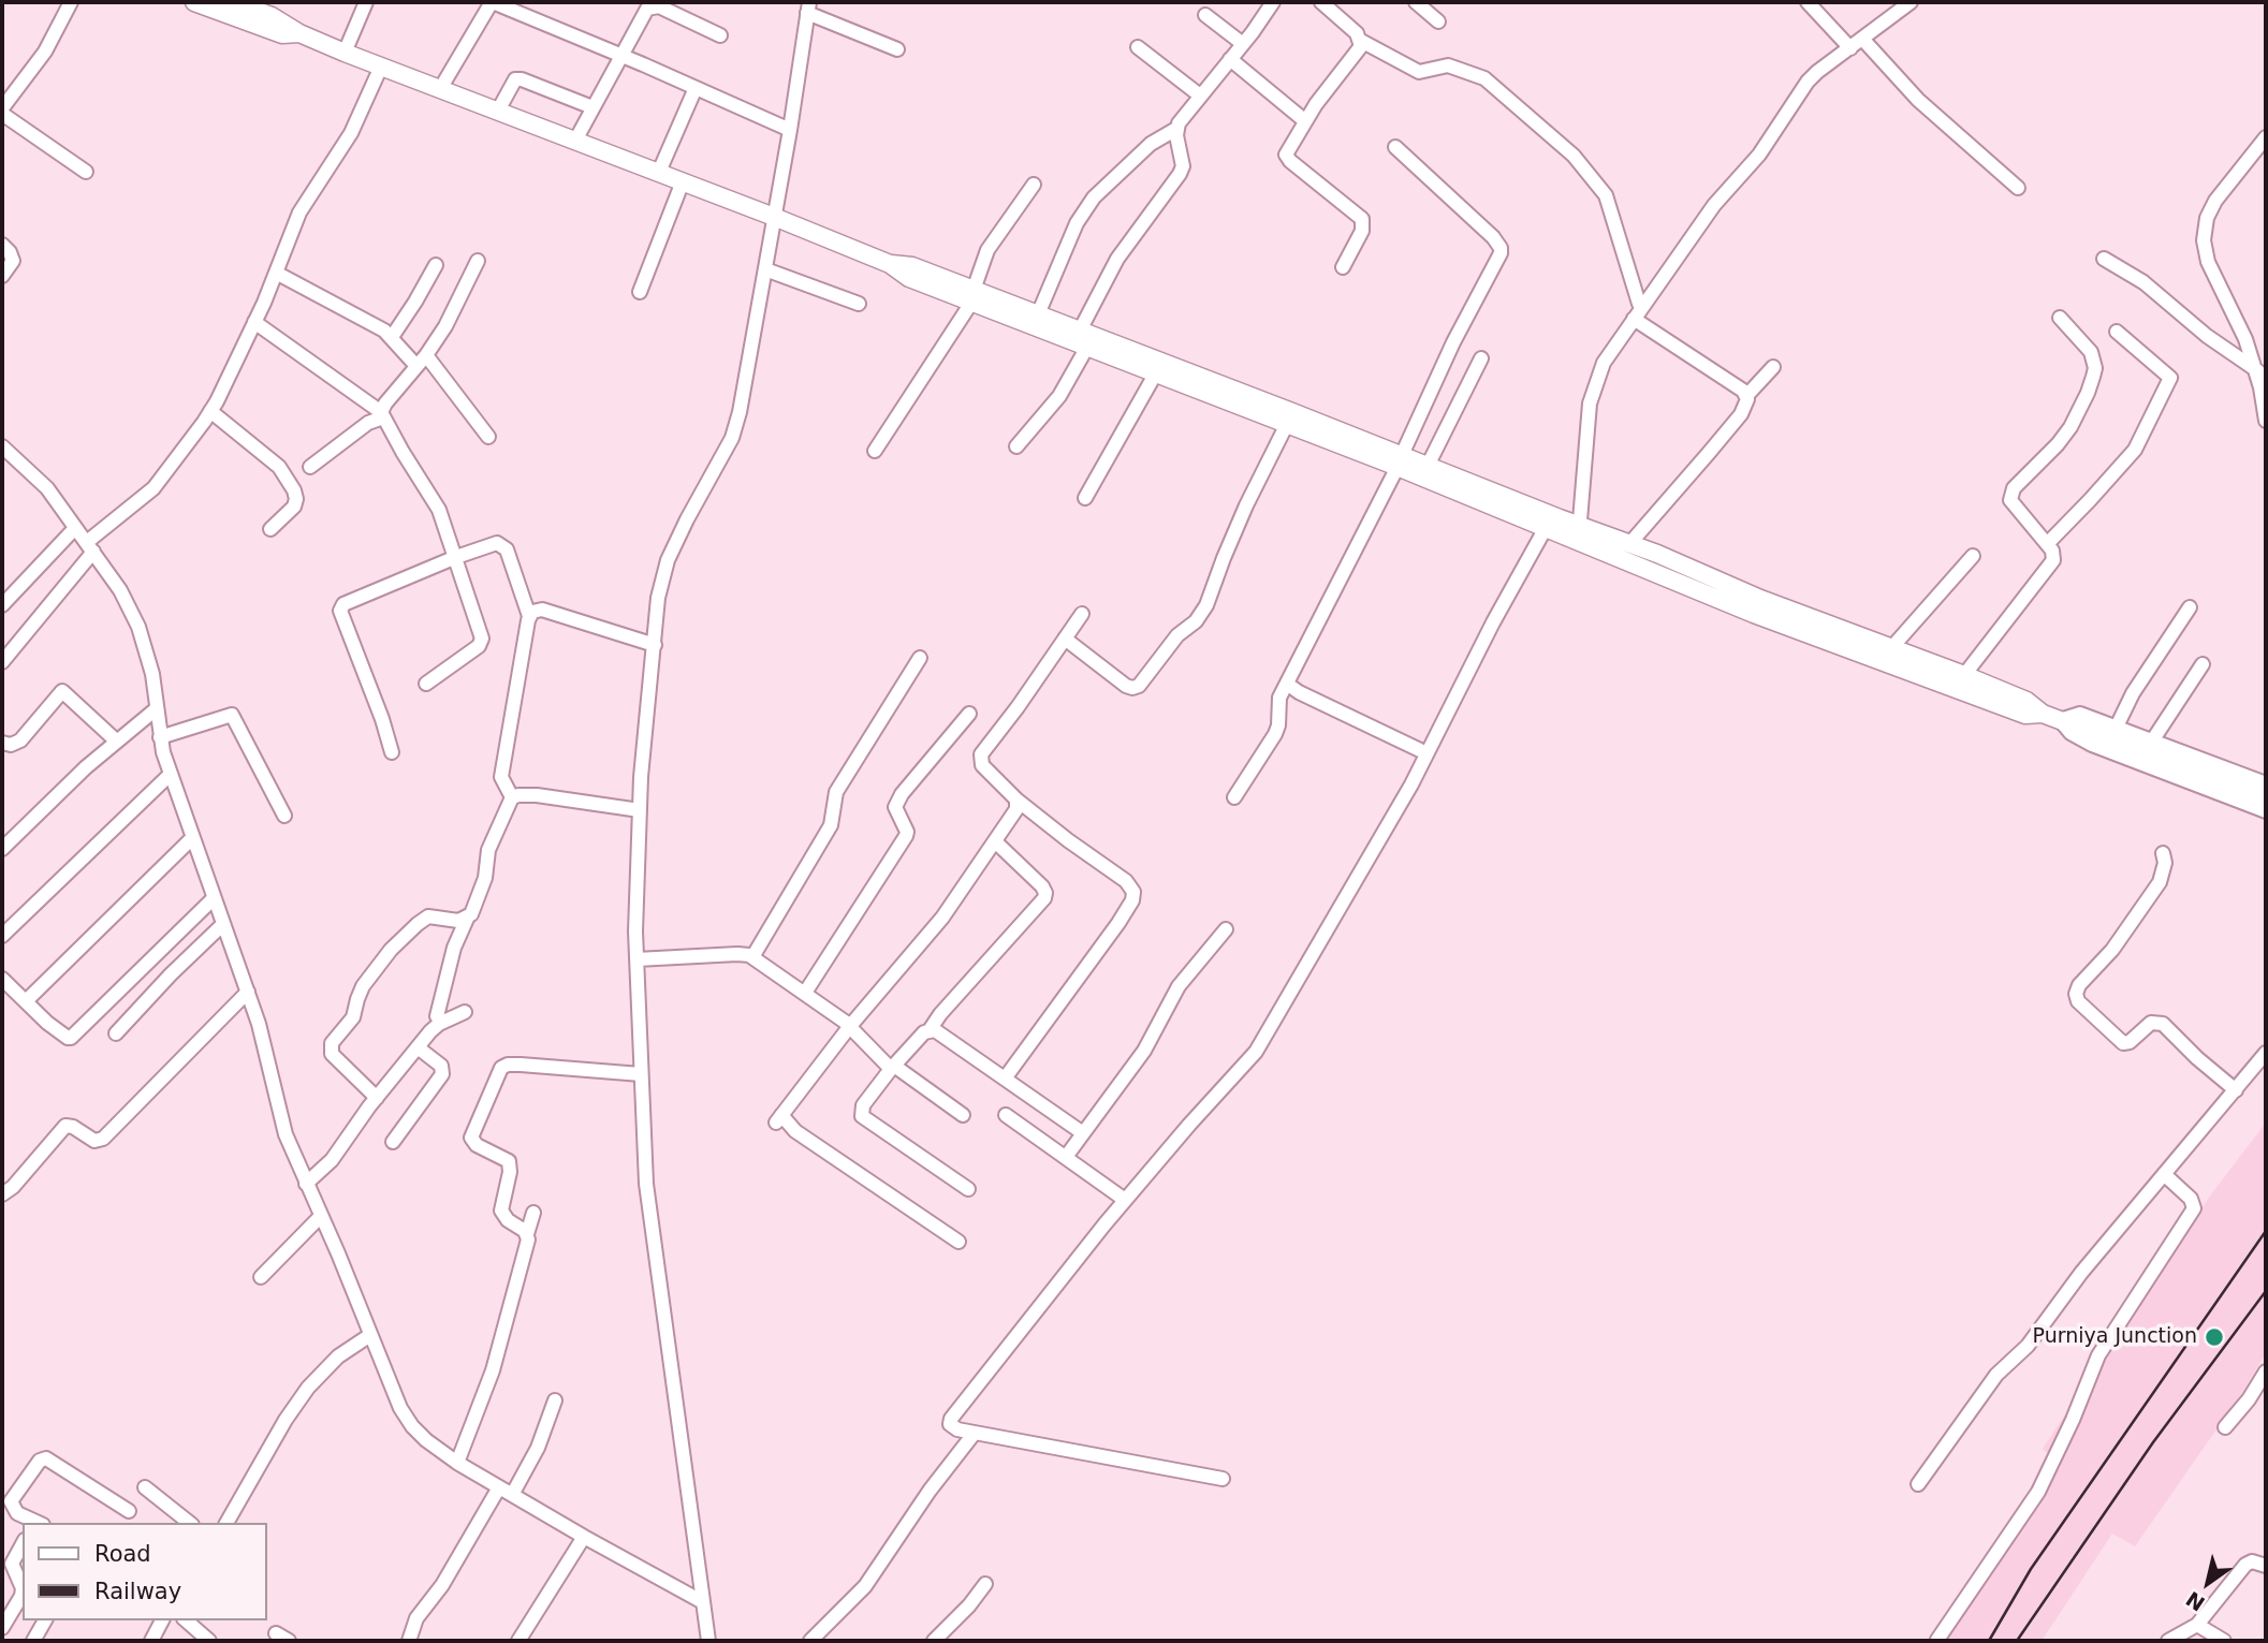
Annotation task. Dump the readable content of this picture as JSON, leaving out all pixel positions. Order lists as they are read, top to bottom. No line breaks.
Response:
{"places":["Purniya Junction"],"legend":["Road","Railway"],"north":"bottom left"}
